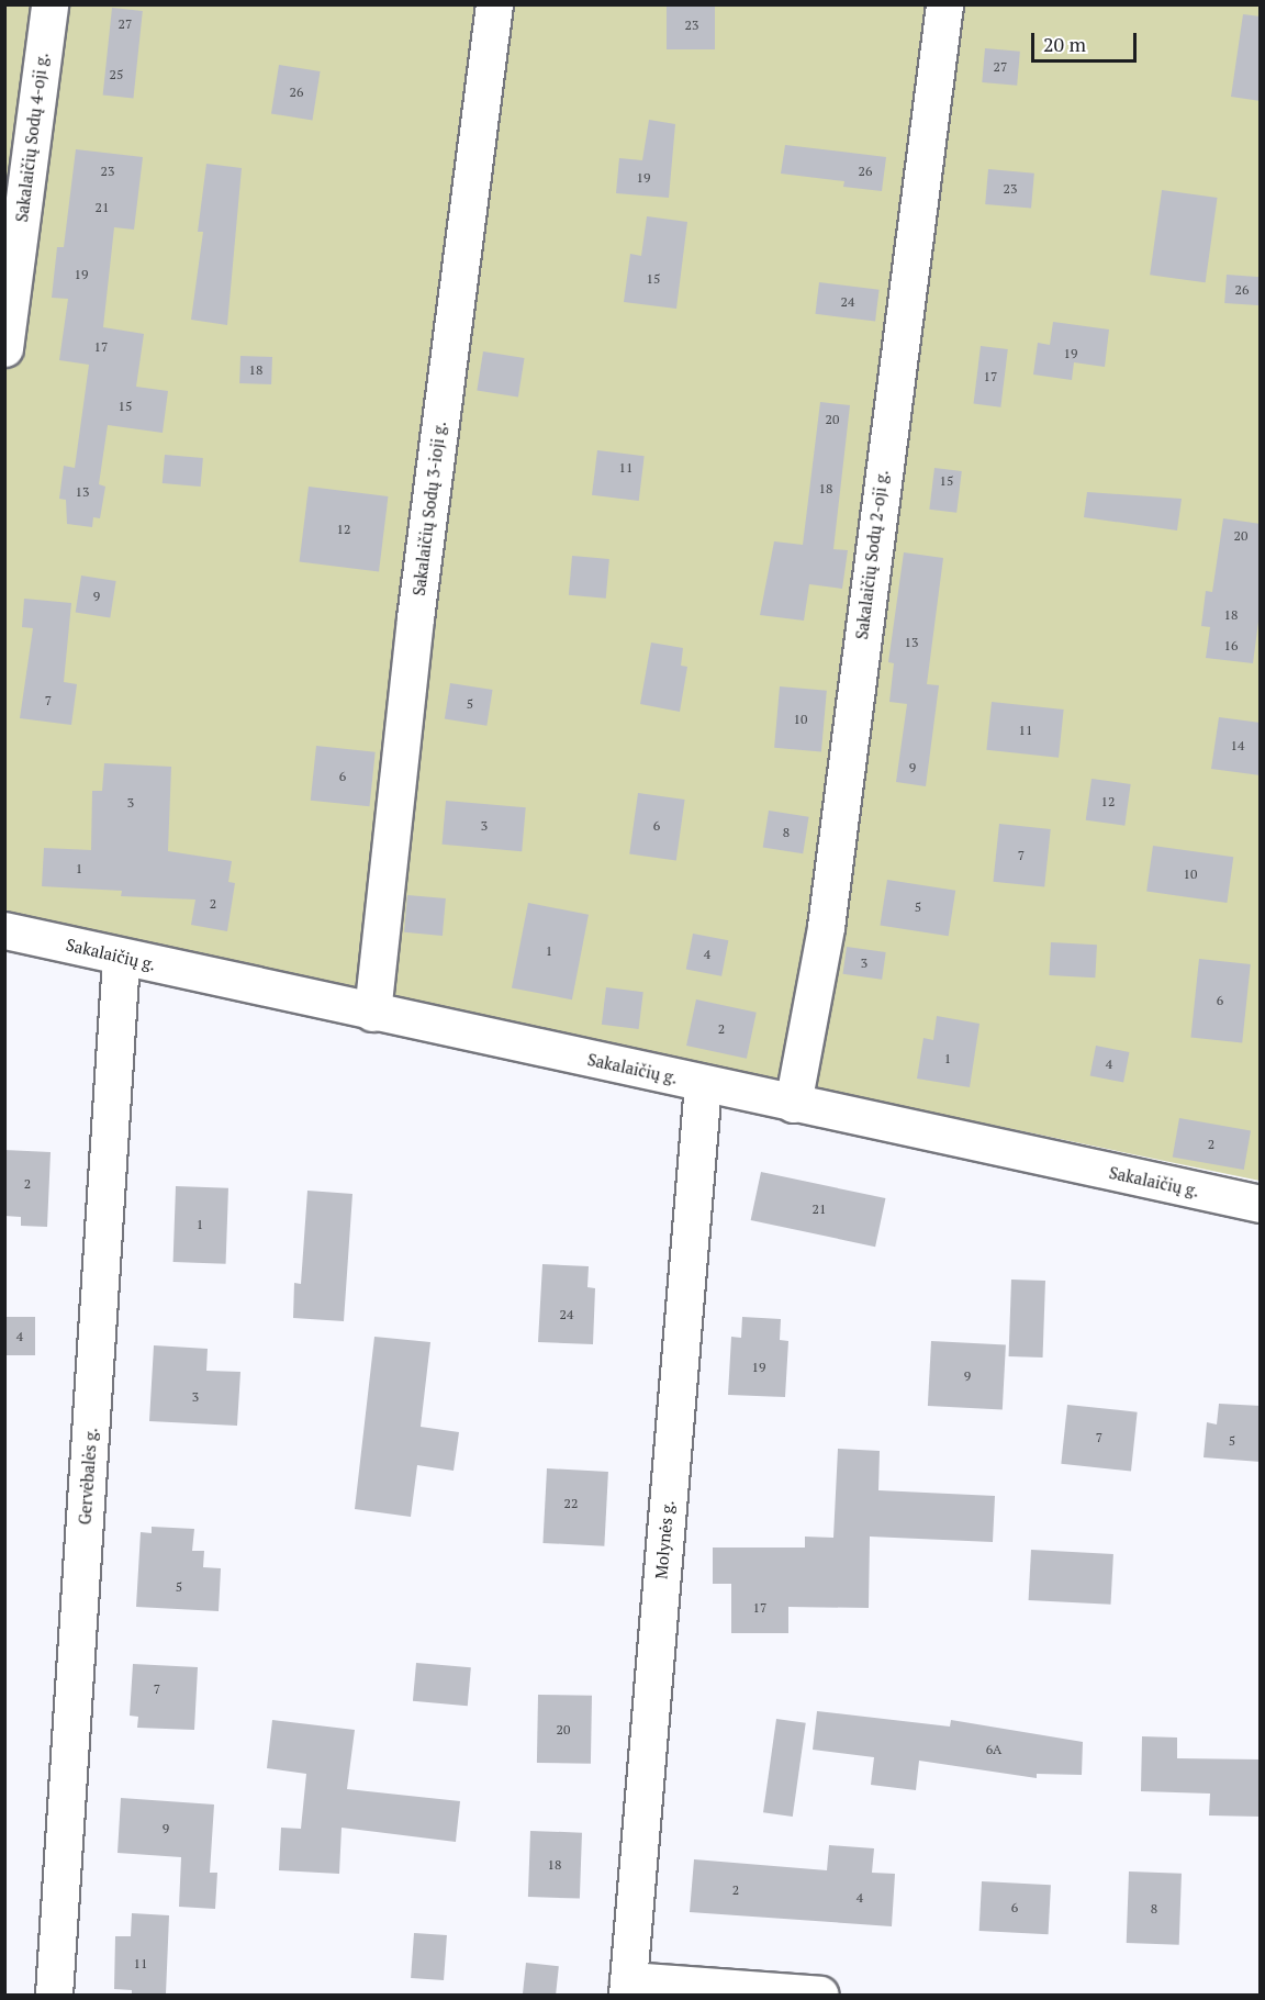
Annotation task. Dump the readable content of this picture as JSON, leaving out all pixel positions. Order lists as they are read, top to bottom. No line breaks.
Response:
{"streets":{"street":["Sakalaičių Sodų 4-oji g.","Sakalaičių Sodų 3-ioji g.","Sakalaičių Sodų 2-oji g.","Sakalaičių g.","Gervėbalės g.","Molynės g."]},"crossings":[["Sakalaičių Sodų 3-ioji g.","Sakalaičių g."],["Sakalaičių Sodų 2-oji g.","Sakalaičių g."],["Sakalaičių g.","Gervėbalės g."],["Sakalaičių g.","Molynės g."]],"house_numbers":["27","23","27","25","26","23","26","19","23","21","19","15","26","24","17","19","18","17","15","20","11","15","18","13","12","20","9","18","13","16","7","5","10","11","14","9","6","12","3","3","6","8","7","1","10","2","5","1","4","3","6","2","1","4","2","2","21","1","24","4","19","9","3","7","5","22","5","17","7","20","6A","9","18","2","4","6","8","11"],"scale_bar":"20 m"}
